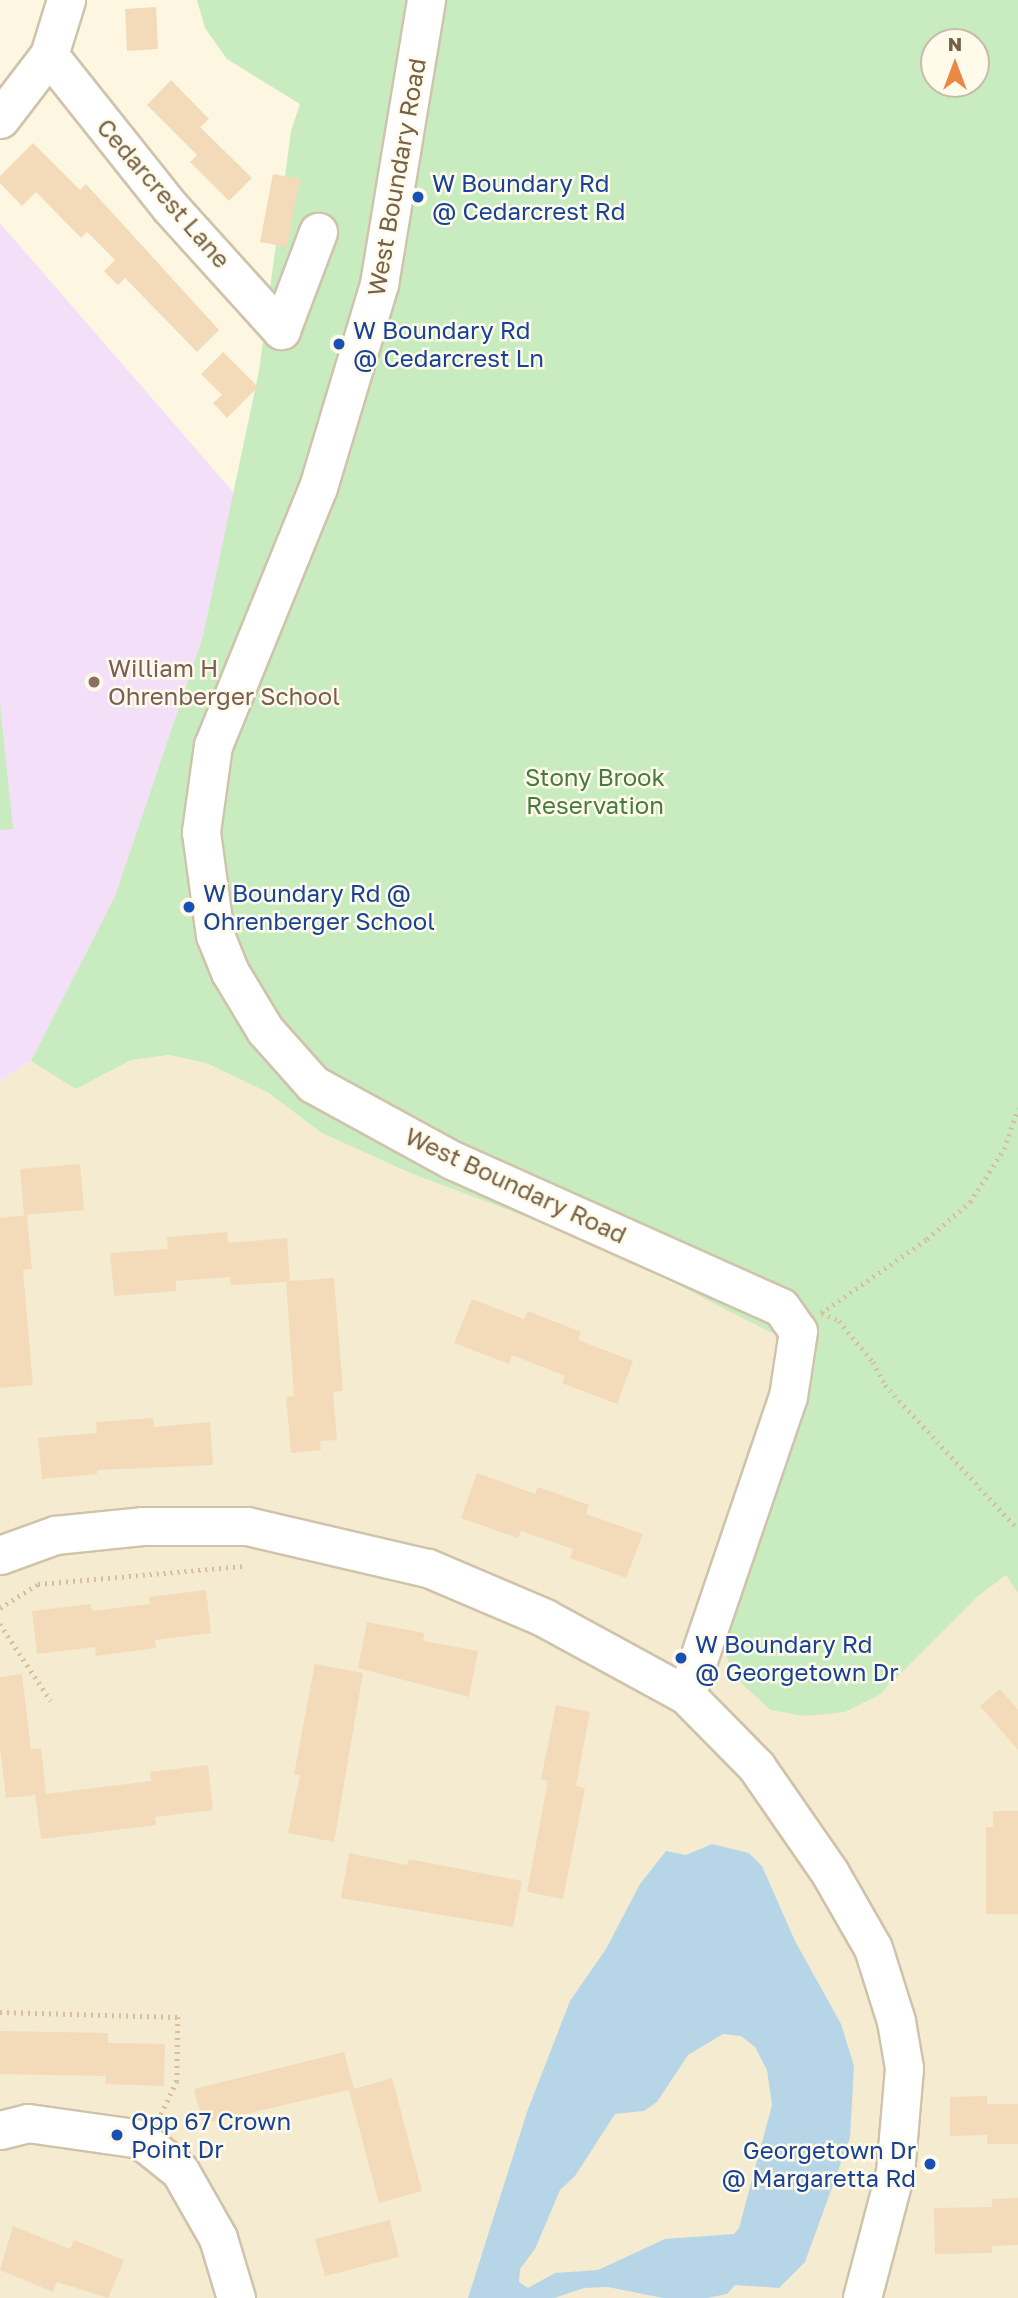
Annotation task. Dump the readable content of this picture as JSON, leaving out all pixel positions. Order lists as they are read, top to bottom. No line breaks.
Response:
{"streets":{"street":["West Boundary Road","Cedarcrest Lane"]},"parks":["Stony Brook Reservation"],"places":["W Boundary Rd @ Cedarcrest Rd","W Boundary Rd @ Cedarcrest Ln","William H Ohrenberger School","W Boundary Rd @ Ohrenberger School","W Boundary Rd @ Georgetown Dr","Opp 67 Crown Point Dr","Georgetown Dr @ Margaretta Rd"],"north":"top"}
